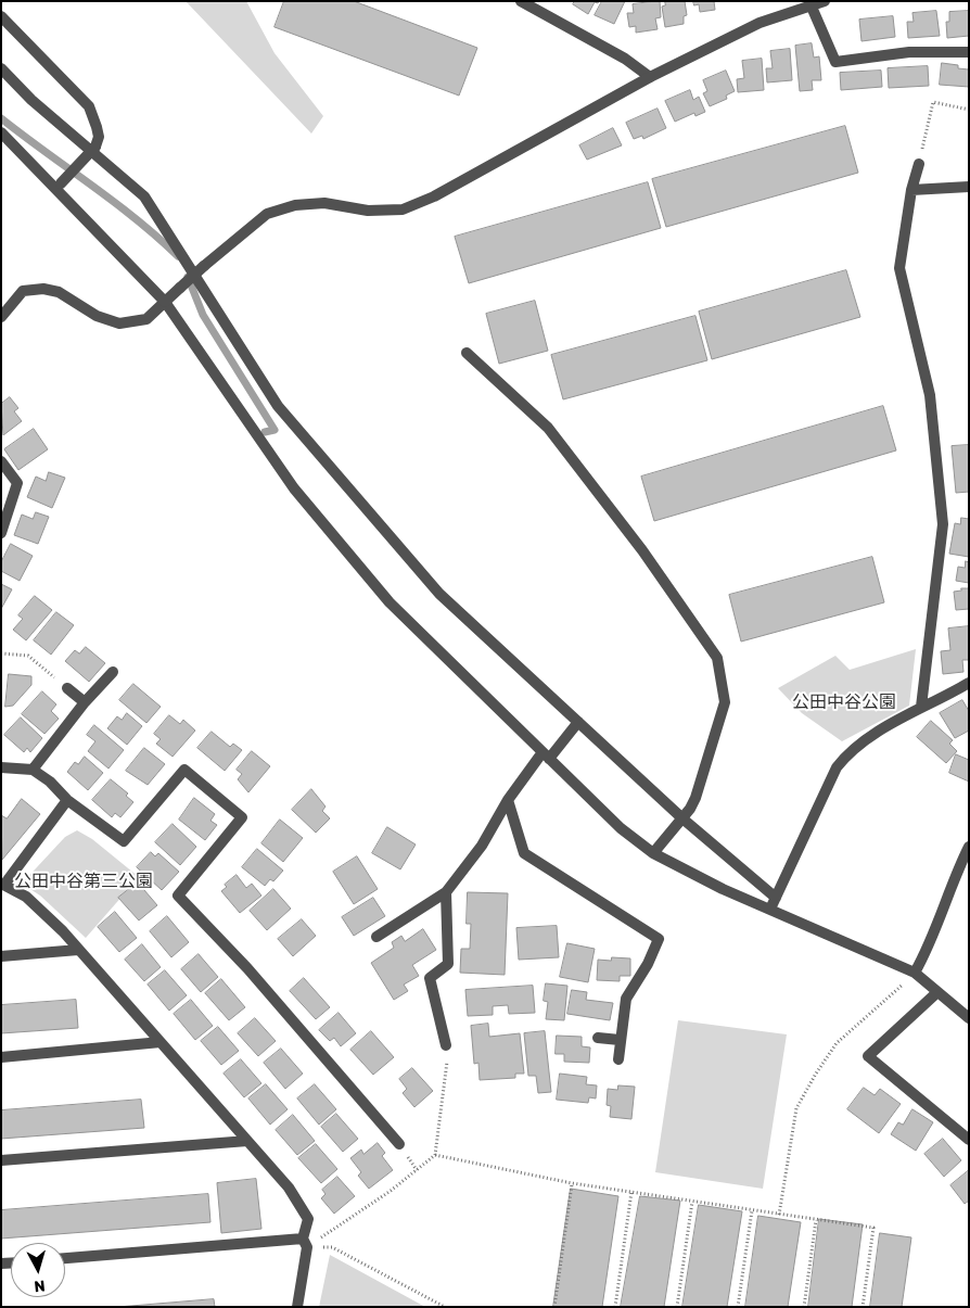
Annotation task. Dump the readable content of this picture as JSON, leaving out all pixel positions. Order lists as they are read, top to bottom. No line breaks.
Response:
{"parks":["公田中谷公園","公田中谷第三公園"],"north":"bottom"}
